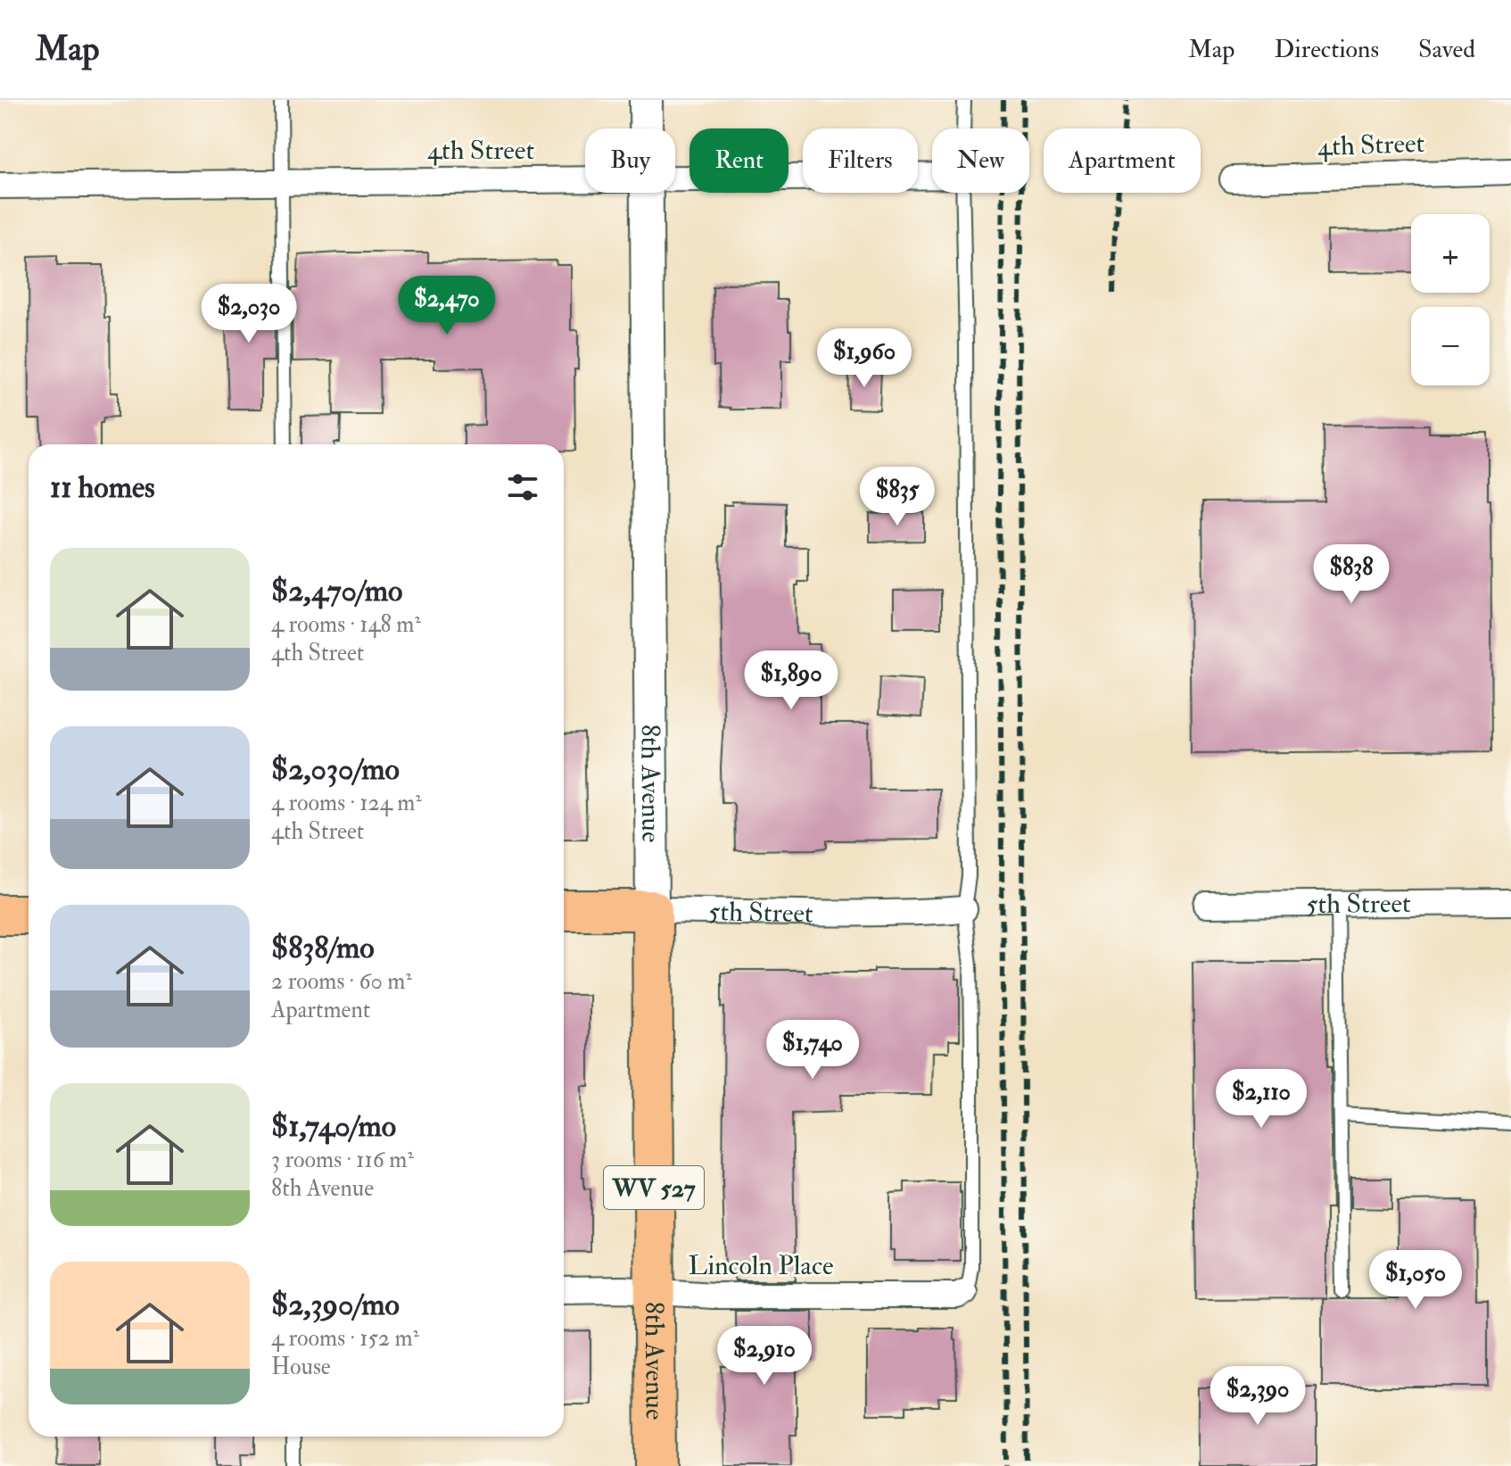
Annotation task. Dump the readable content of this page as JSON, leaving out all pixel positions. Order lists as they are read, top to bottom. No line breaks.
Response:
{"streets":{"main road":["8th Avenue","5th Street","WV 527"],"street":["4th Street","Lincoln Place"]},"crossings":[["8th Avenue","5th Street"],["8th Avenue","Lincoln Place"]],"page":{"header":"Map","nav":["Map","Directions","Saved"],"chip":["Buy","Rent","Filters","New","Apartment"],"map_buttons":["+","−"],"price":["$2,470","$2,030","$1,960","$835","$838","$1,890","$1,740","$2,110","$1,050","$2,910","$2,390"],"heading":"11 homes","list":[{"name":"$2,470/mo","note":"4 rooms · 148 m² · 4th Street"},{"name":"$2,030/mo","note":"4 rooms · 124 m² · 4th Street"},{"name":"$838/mo","note":"2 rooms · 60 m² · Apartment"},{"name":"$1,740/mo","note":"3 rooms · 116 m² · 8th Avenue"},{"name":"$2,390/mo","note":"4 rooms · 152 m² · House"}]}}
